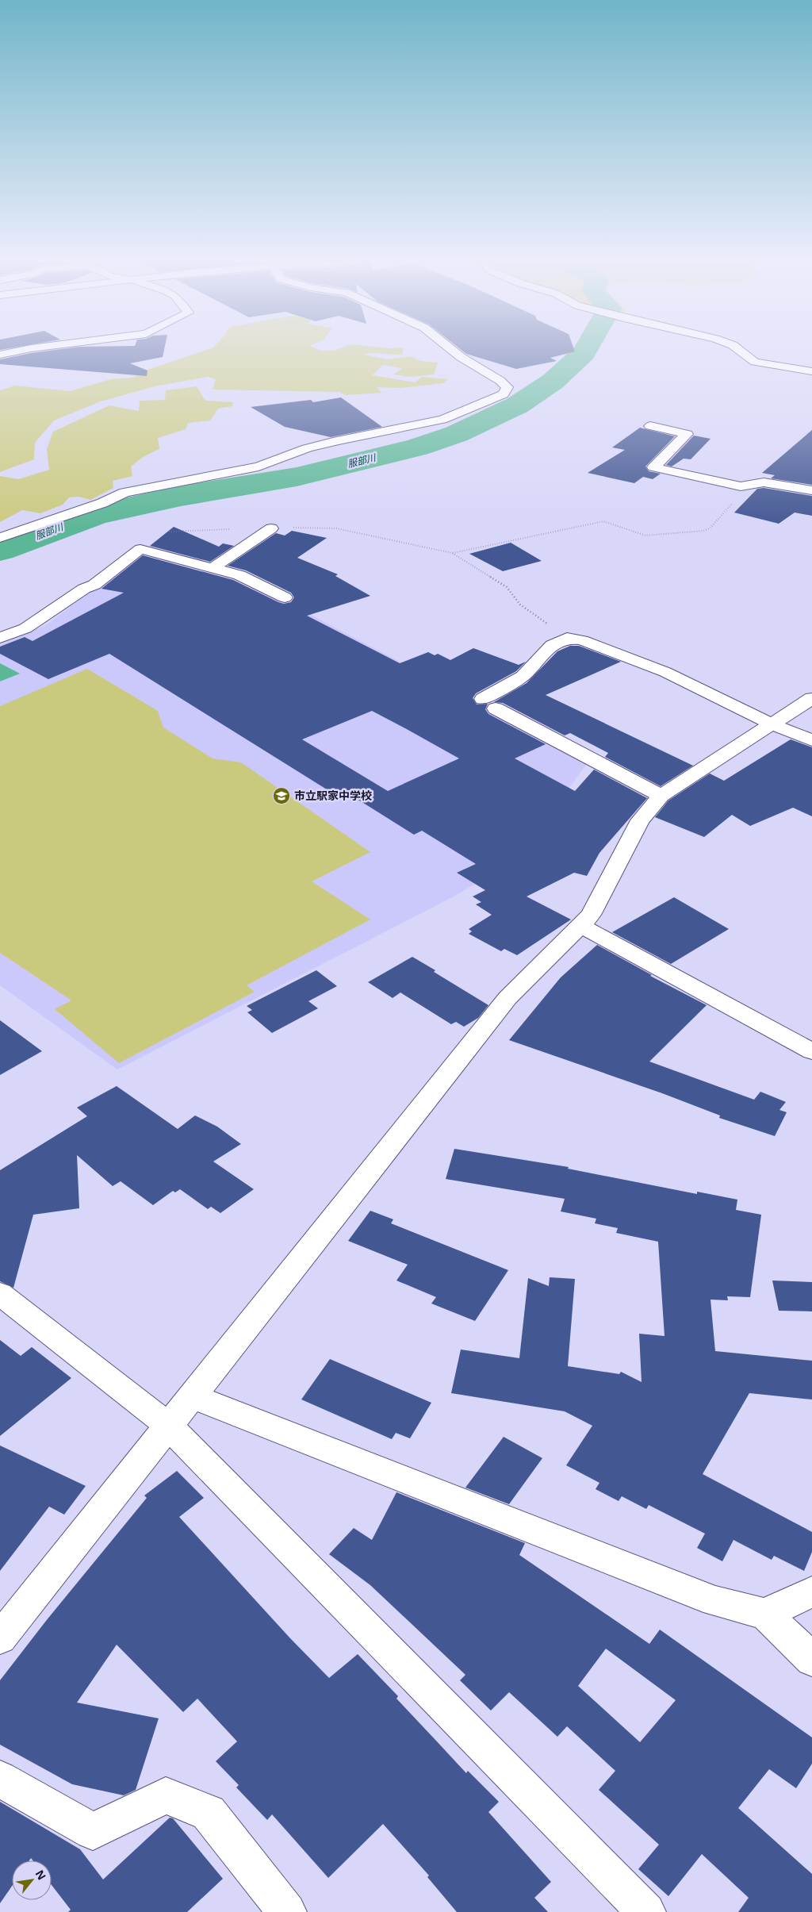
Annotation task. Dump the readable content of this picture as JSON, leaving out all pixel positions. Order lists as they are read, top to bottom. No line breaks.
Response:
{"water":["服部川"],"places":{"school or university":["市立駅家中学校"]},"north":"top right"}
